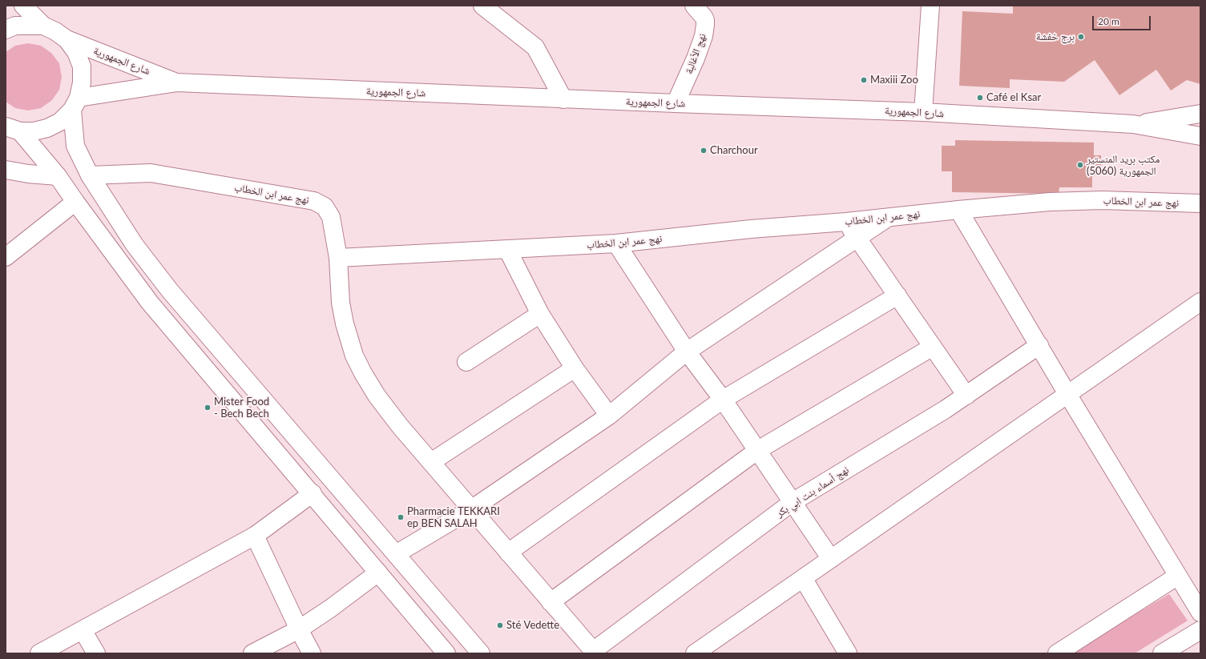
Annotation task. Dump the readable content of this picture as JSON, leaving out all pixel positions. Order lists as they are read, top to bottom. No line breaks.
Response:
{"streets":{"street":["نهج الأغالبة","شارع الجمهورية","نهج عمر ابن الخطاب","نهج أسماء بنت ابي بكر"]},"crossings":[["نهج الأغالبة","شارع الجمهورية"]],"places":["برج خفشة","Maxiii Zoo","Café el Ksar","Charchour","مكتب بريد المنستير الجمهورية (5060)","Mister Food - Bech Bech","Pharmacie TEKKARI ep BEN SALAH","Sté Vedette"],"scale_bar":"20 m"}
